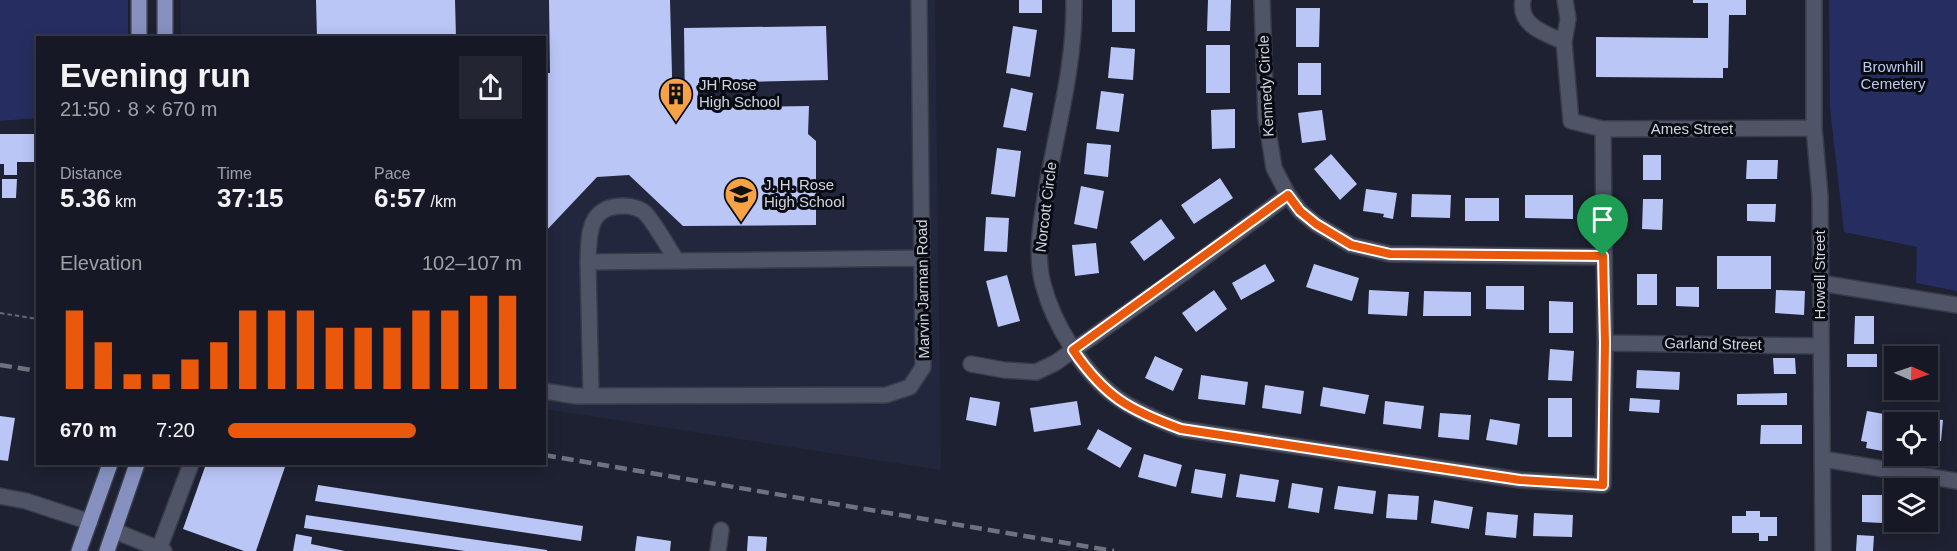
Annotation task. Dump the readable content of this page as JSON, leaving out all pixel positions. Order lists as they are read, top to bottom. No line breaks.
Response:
{"streets":{"street":["Kennedy Circle","Ames Street","Norcott Circle","Howell Street","Marvin Jarman Road","Garland Street"]},"crossings":[["Ames Street","Howell Street"],["Norcott Circle","Garland Street"],["Howell Street","Garland Street"]],"parks":["Brownhill Cemetery"],"places":{"building":["JH Rose High School"],"school or university":["J. H. Rose High School"]},"north":"right","page":{"heading":["Evening run","21:50 · 8 × 670 m"],"stats":[["Distance","5.36 km"],["Time","37:15"],["Pace","6:57 /km"]],"chart":["Elevation","102–107 m"],"list":[{"name":"670 m","note":"7:20"}]}}
